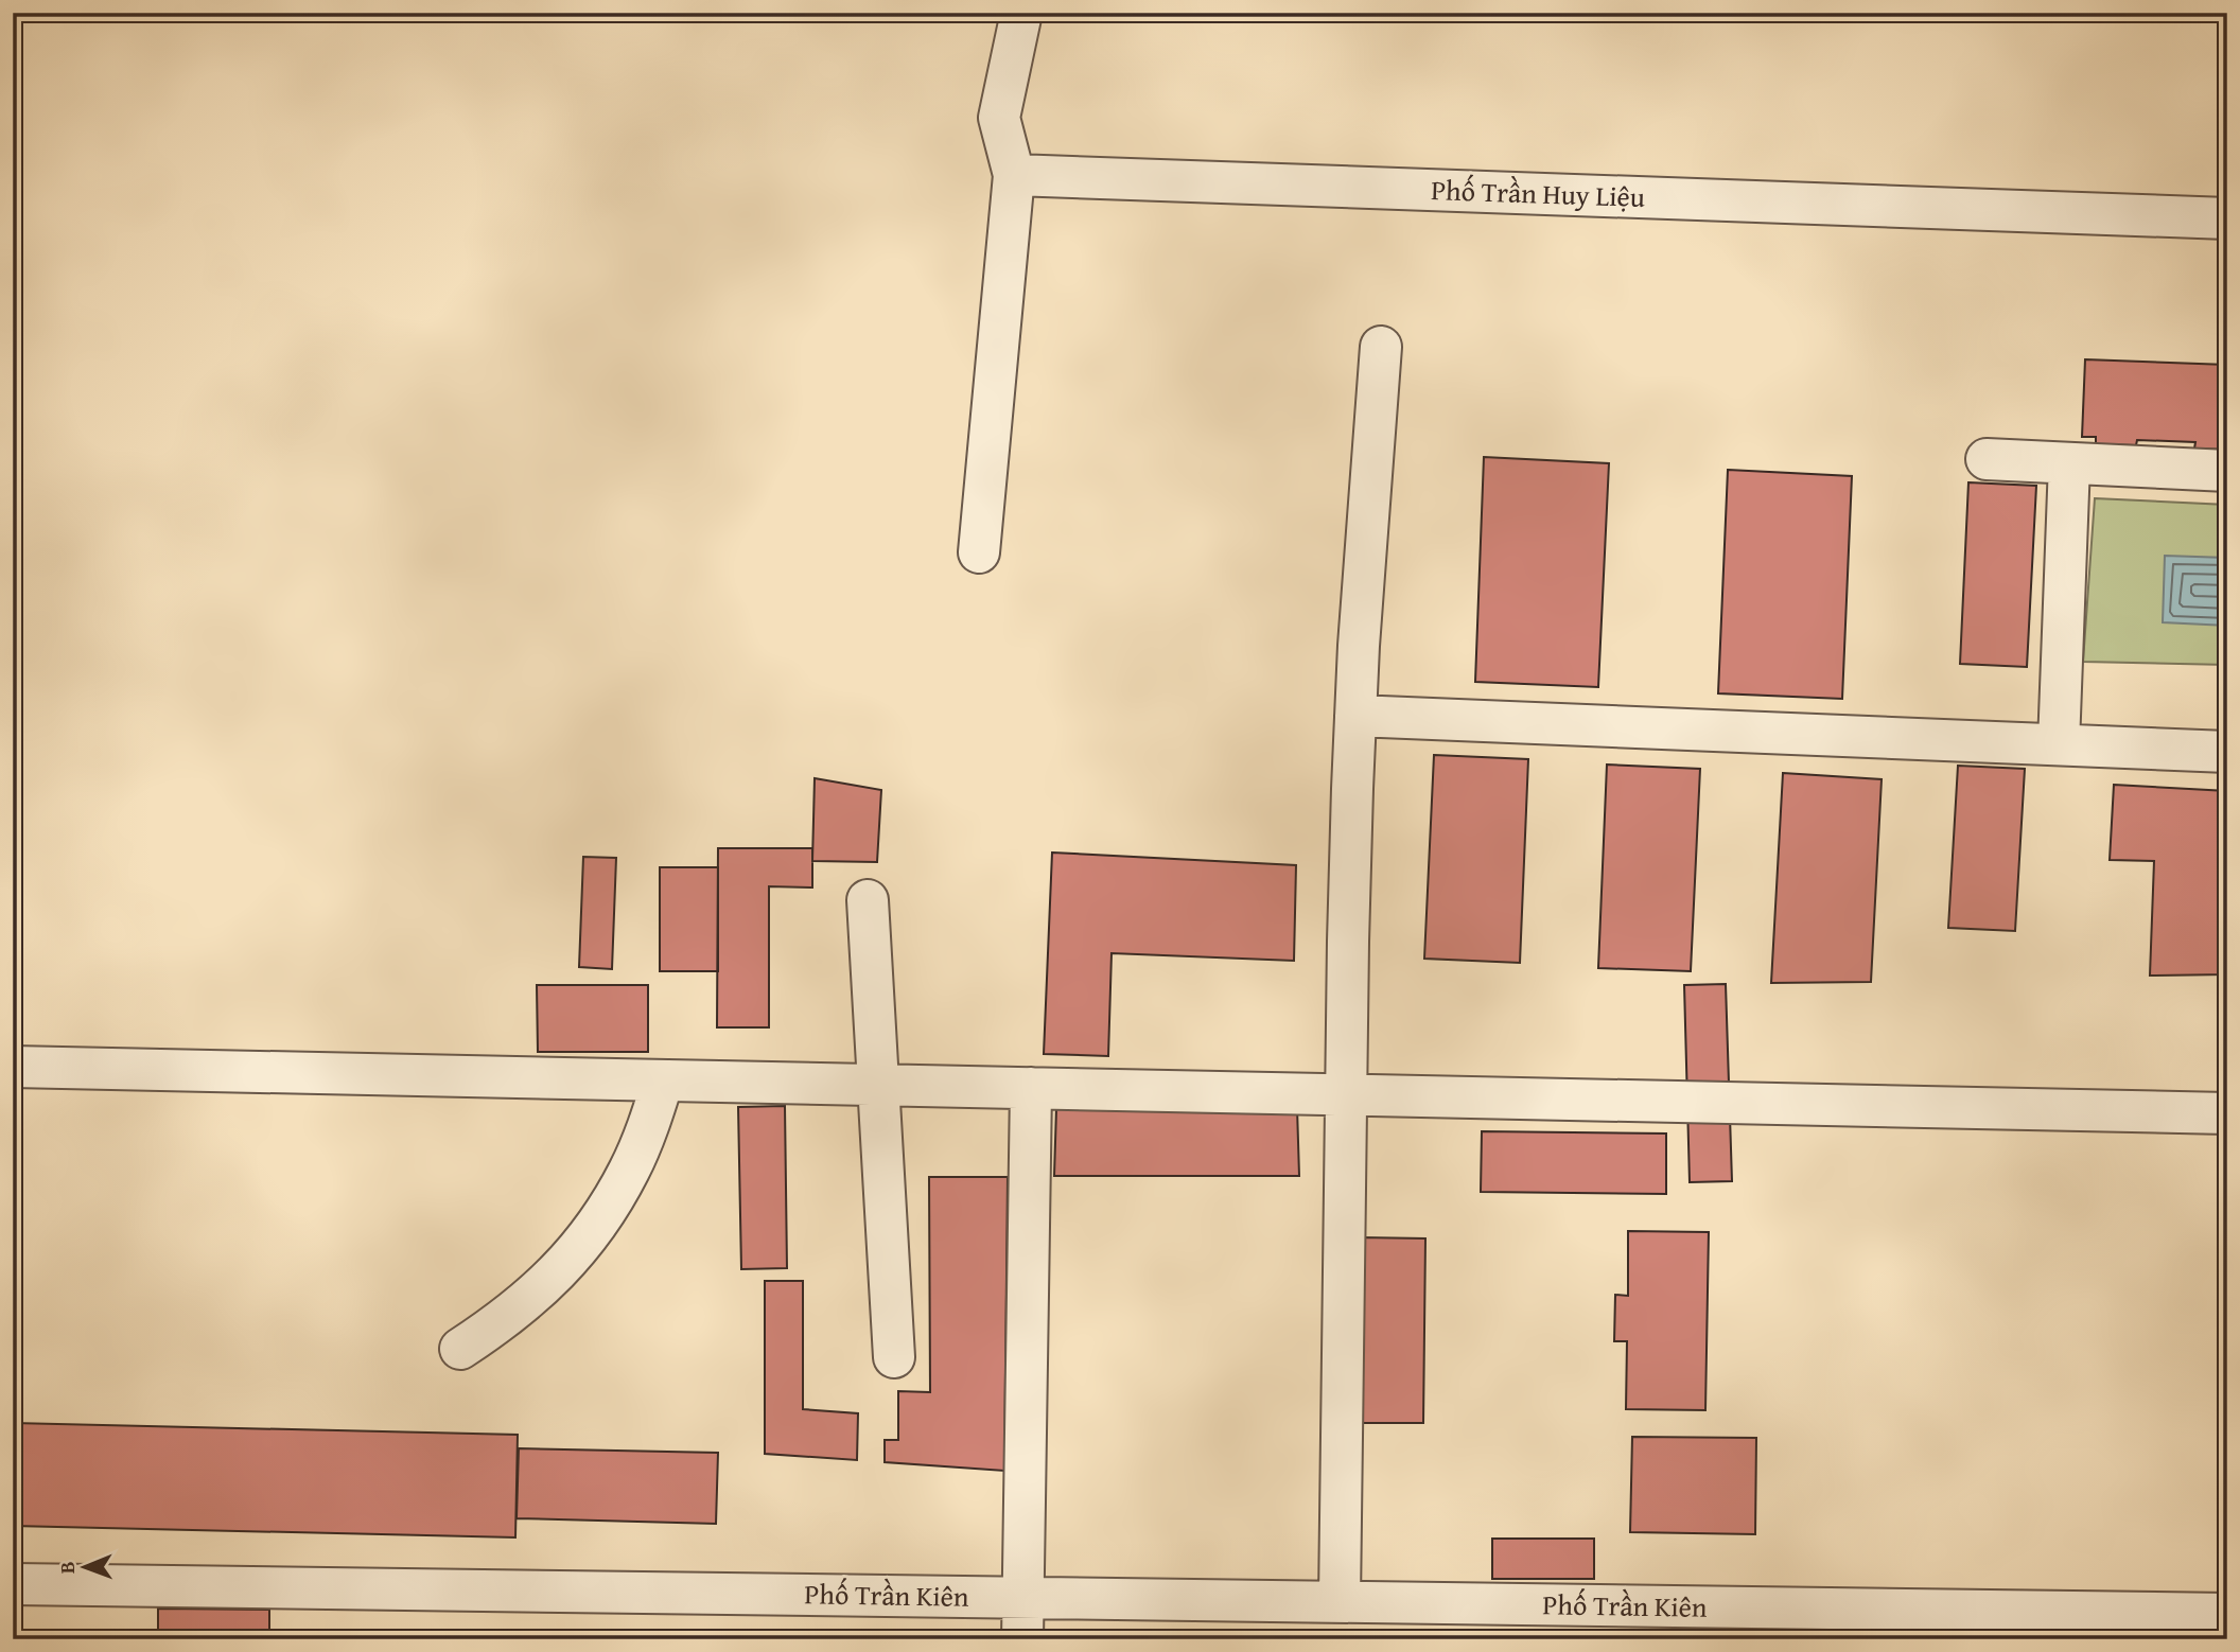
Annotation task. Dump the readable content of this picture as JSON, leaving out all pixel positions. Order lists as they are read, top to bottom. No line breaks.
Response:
{"streets":{"street":["Phố Trần Huy Liệu","Phố Trần Kiên"]},"north":"left"}
